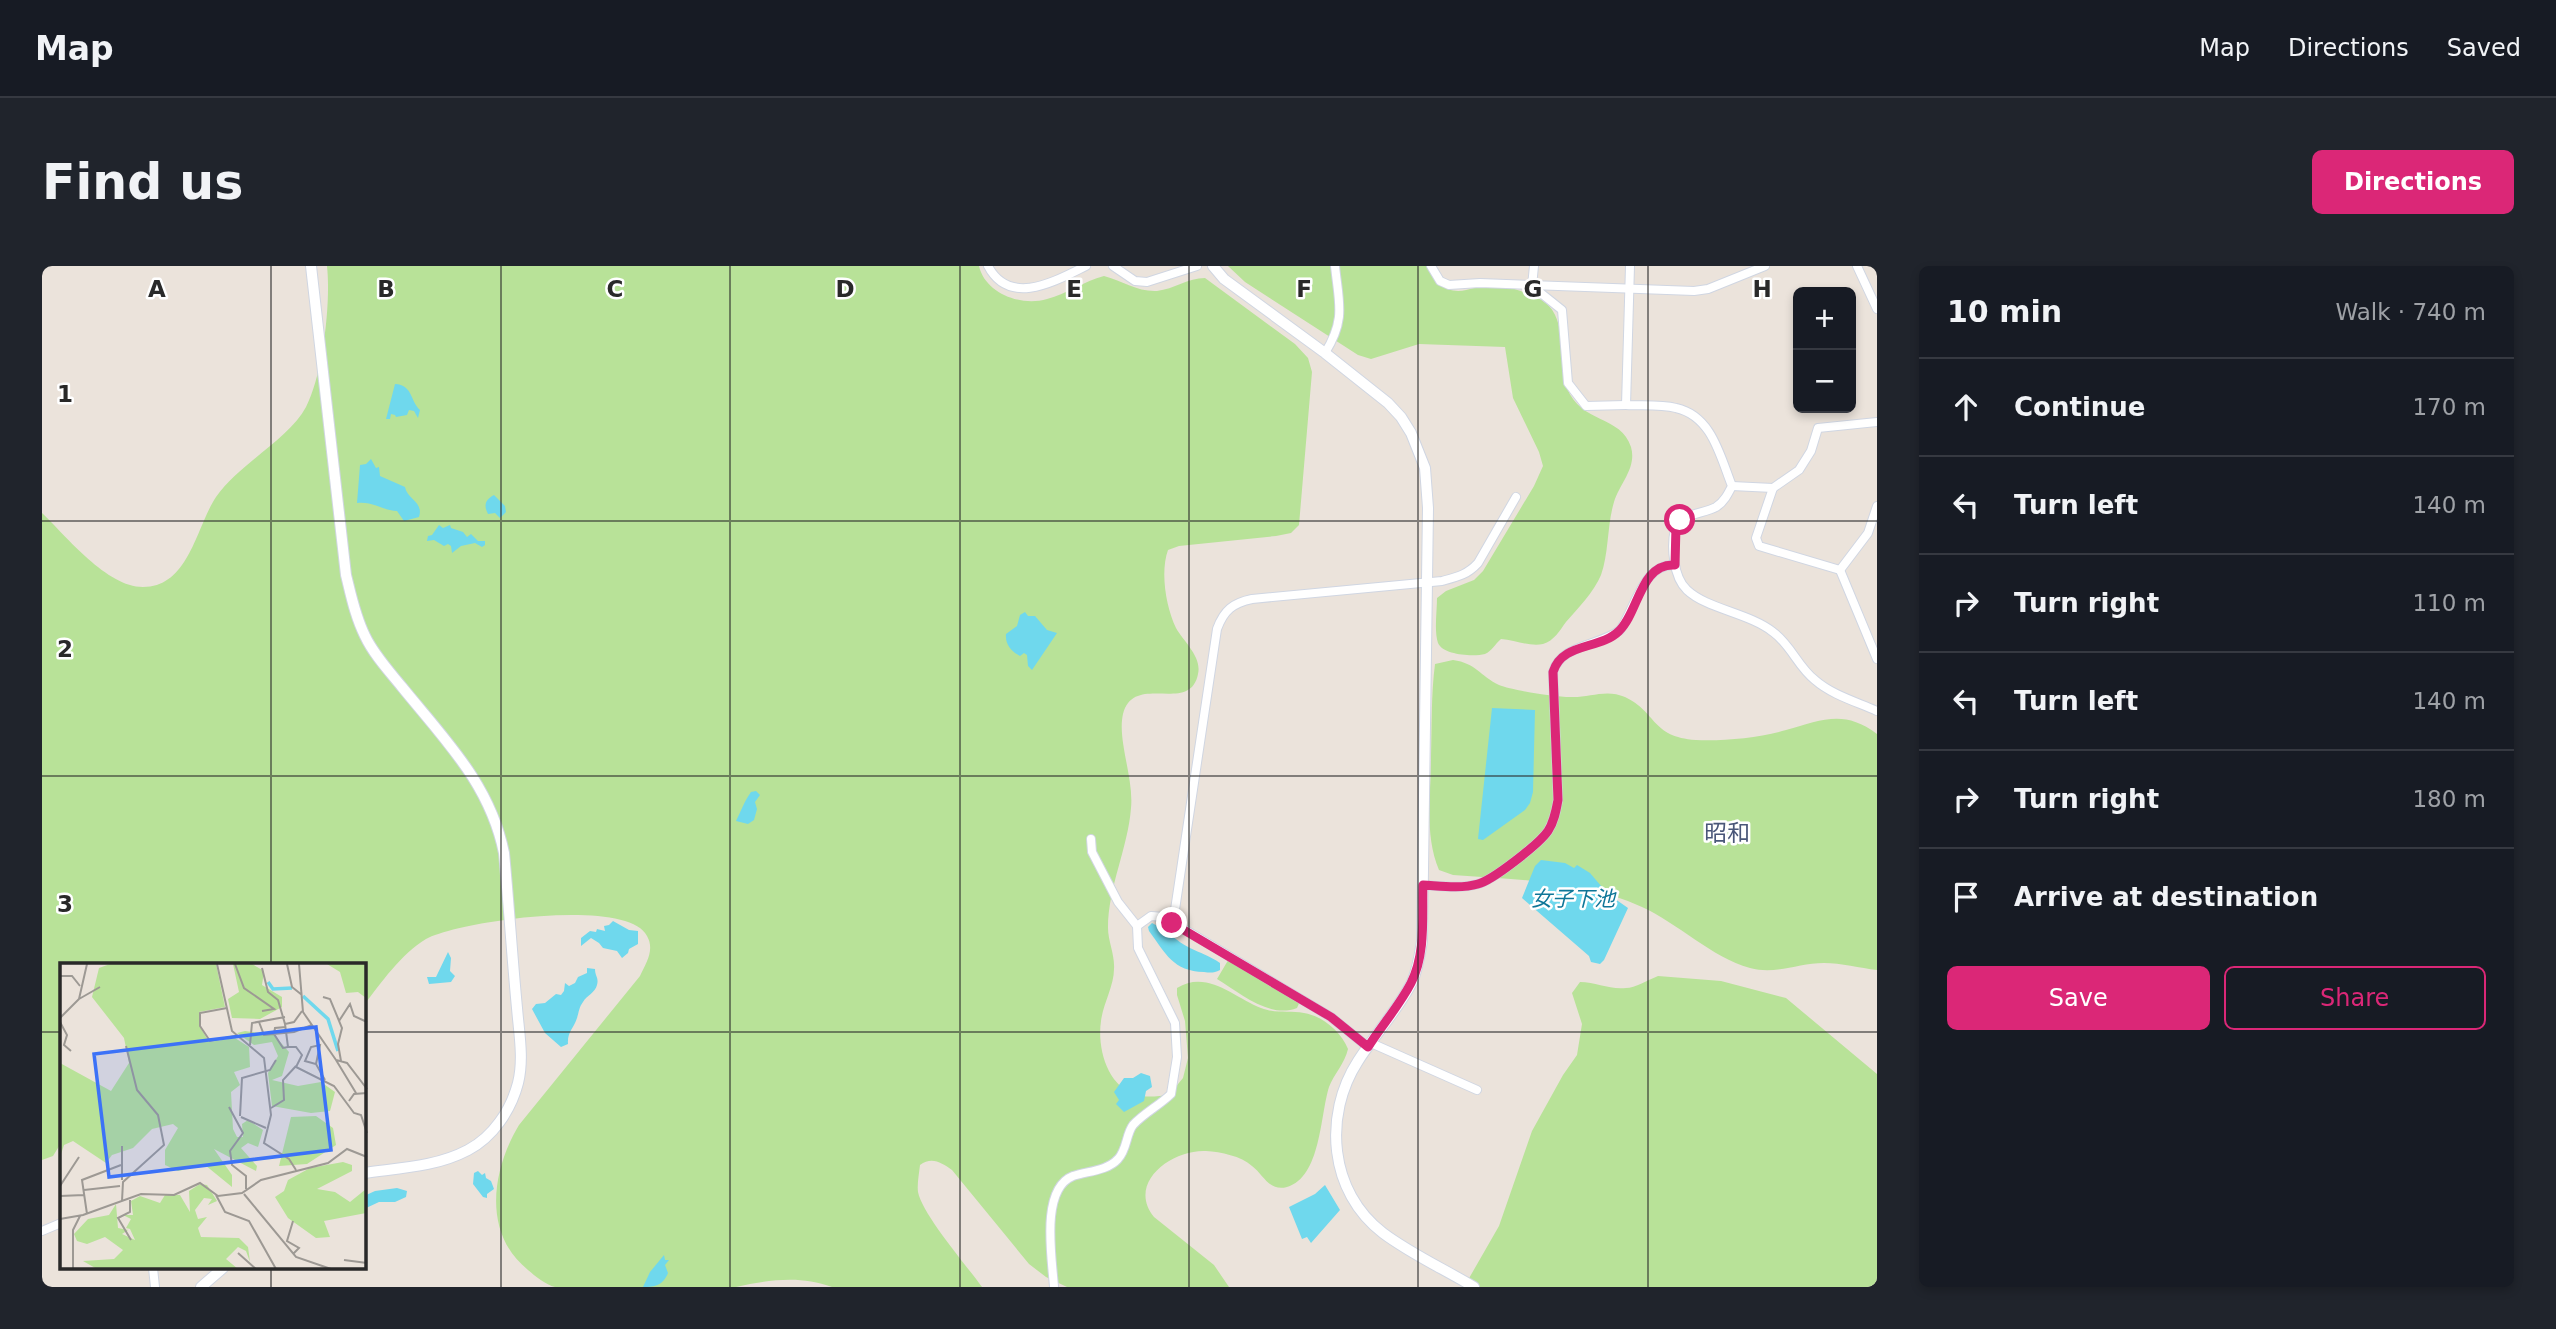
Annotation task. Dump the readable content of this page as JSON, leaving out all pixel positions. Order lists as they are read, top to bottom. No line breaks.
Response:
{"districts":["昭和"],"water":["女子下池"],"page":{"header":"Map","nav":["Map","Directions","Saved"],"buttons":["Directions",["Save","Share"]],"title":"Find us","heading":["10 min","Walk · 740 m"],"map_buttons":["+","−"],"list":[["Continue","170 m"],["Turn left","140 m"],["Turn right","110 m"],["Turn left","140 m"],["Turn right","180 m"],"Arrive at destination"]},"grid":{"columns":["A","B","C","D","E","F","G","H"],"rows":["1","2","3"]}}
